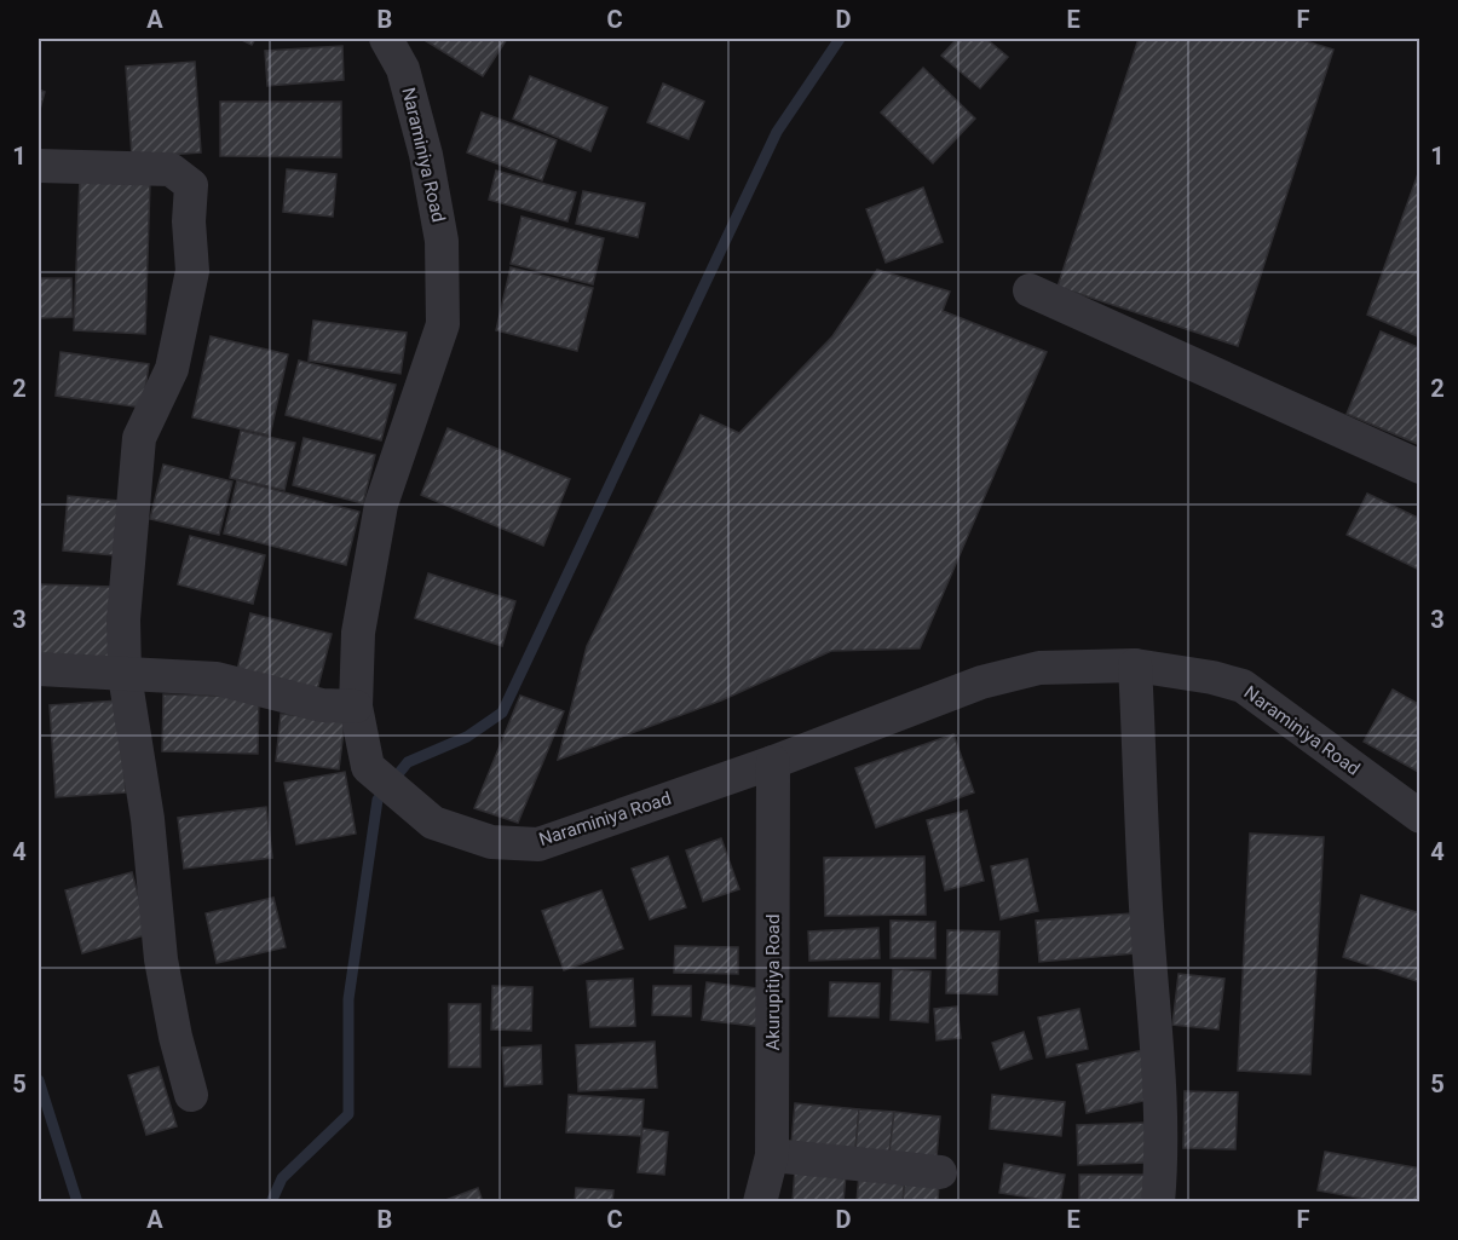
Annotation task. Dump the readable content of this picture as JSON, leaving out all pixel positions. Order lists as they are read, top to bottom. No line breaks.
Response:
{"streets":{"street":["Naraminiya Road","Akurupitiya Road"]},"crossings":[["Naraminiya Road","Akurupitiya Road"]],"grid":{"columns":["A","B","C","D","E","F"],"rows":["1","2","3","4","5"]}}
